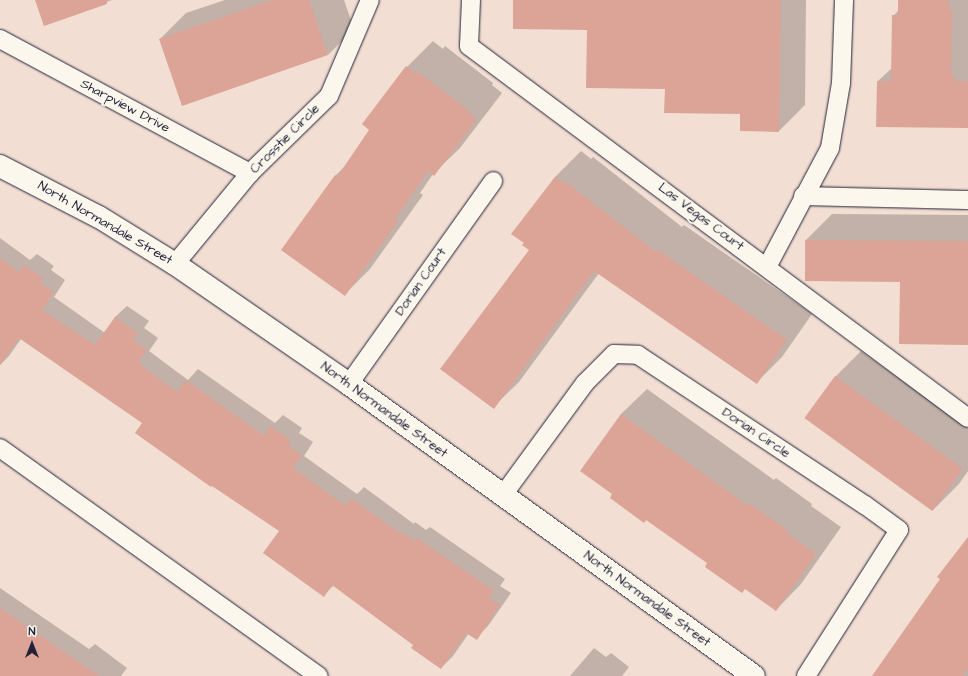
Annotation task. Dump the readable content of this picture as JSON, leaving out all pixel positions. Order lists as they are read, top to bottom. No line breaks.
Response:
{"streets":{"street":["North Normandale Street"],"lane":["Sharpview Drive","Crosstie Circle","Las Vegas Court","Dorian Court","Dorian Circle"]},"crossings":[["Sharpview Drive","Crosstie Circle"],["Crosstie Circle","North Normandale Street"],["North Normandale Street","Dorian Court"],["North Normandale Street","Dorian Circle"]],"north":"top"}
